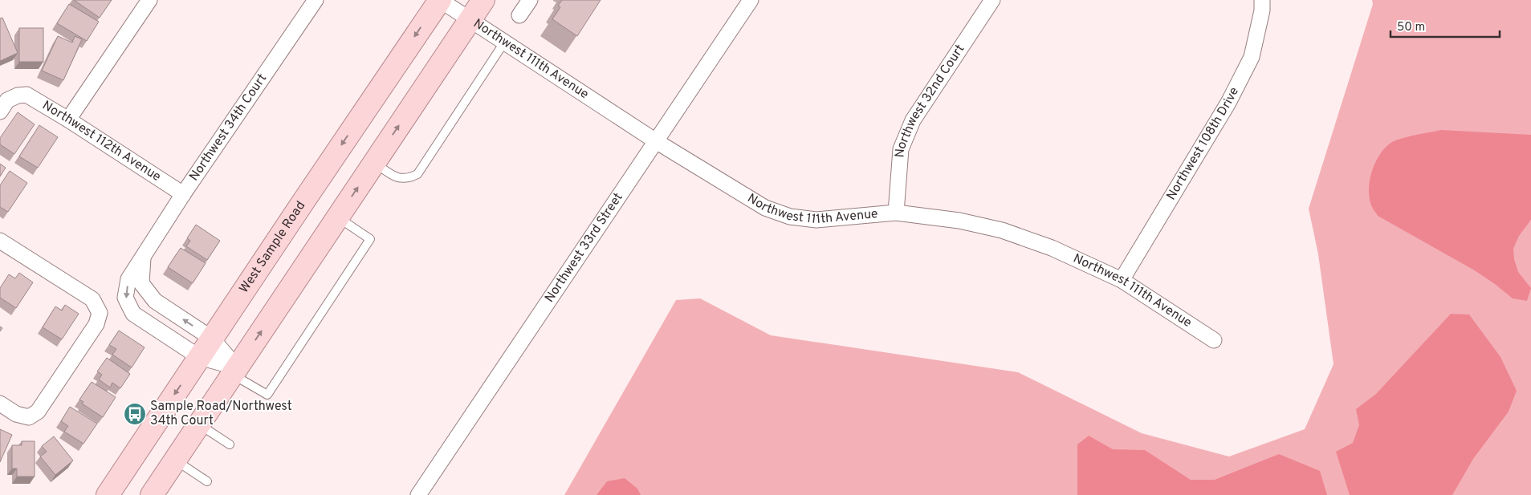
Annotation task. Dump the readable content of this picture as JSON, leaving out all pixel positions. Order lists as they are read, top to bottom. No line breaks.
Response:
{"streets":{"main road":["West Sample Road"],"street":["Northwest 111th Avenue","Northwest 32nd Court","Northwest 34th Court","Northwest 112th Avenue","Northwest 108th Drive","Northwest 33rd Street"]},"crossings":[["Northwest 111th Avenue","Northwest 32nd Court"],["Northwest 111th Avenue","Northwest 108th Drive"],["Northwest 111th Avenue","West Sample Road"],["Northwest 111th Avenue","Northwest 33rd Street"],["Northwest 34th Court","Northwest 112th Avenue"],["Northwest 34th Court","West Sample Road"]],"places":{"bus stop":["Sample Road/Northwest 34th Court"]},"scale_bar":"50 m"}
